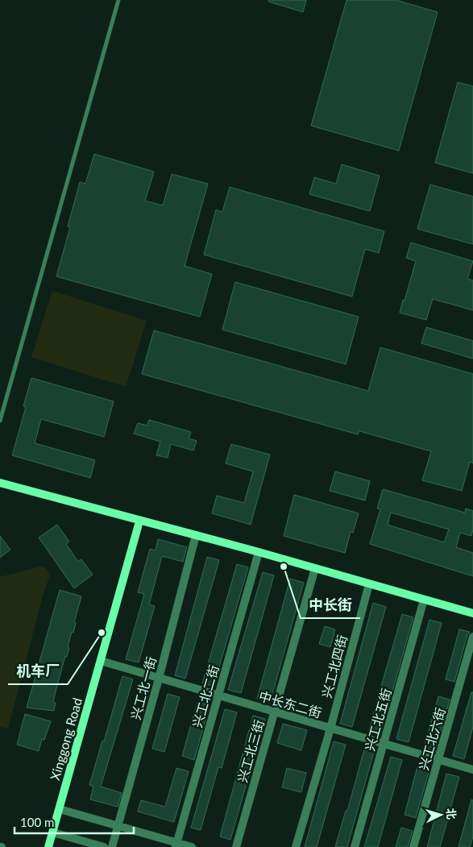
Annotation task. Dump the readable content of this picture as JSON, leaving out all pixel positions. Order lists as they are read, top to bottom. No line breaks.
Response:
{"streets":{"street":["兴工北四街","兴工北一街","兴工北二街","中长东二街","兴工北五街","Xinggong Road","兴工北六街","兴工北三街"]},"crossings":[["兴工北四街","中长东二街"],["兴工北一街","中长东二街"],["兴工北二街","中长东二街"],["中长东二街","兴工北五街"],["中长东二街","Xinggong Road"],["中长东二街","兴工北六街"],["中长东二街","兴工北三街"]],"places":["中长街","机车厂"],"scale_bar":"100 m","north":"right"}
